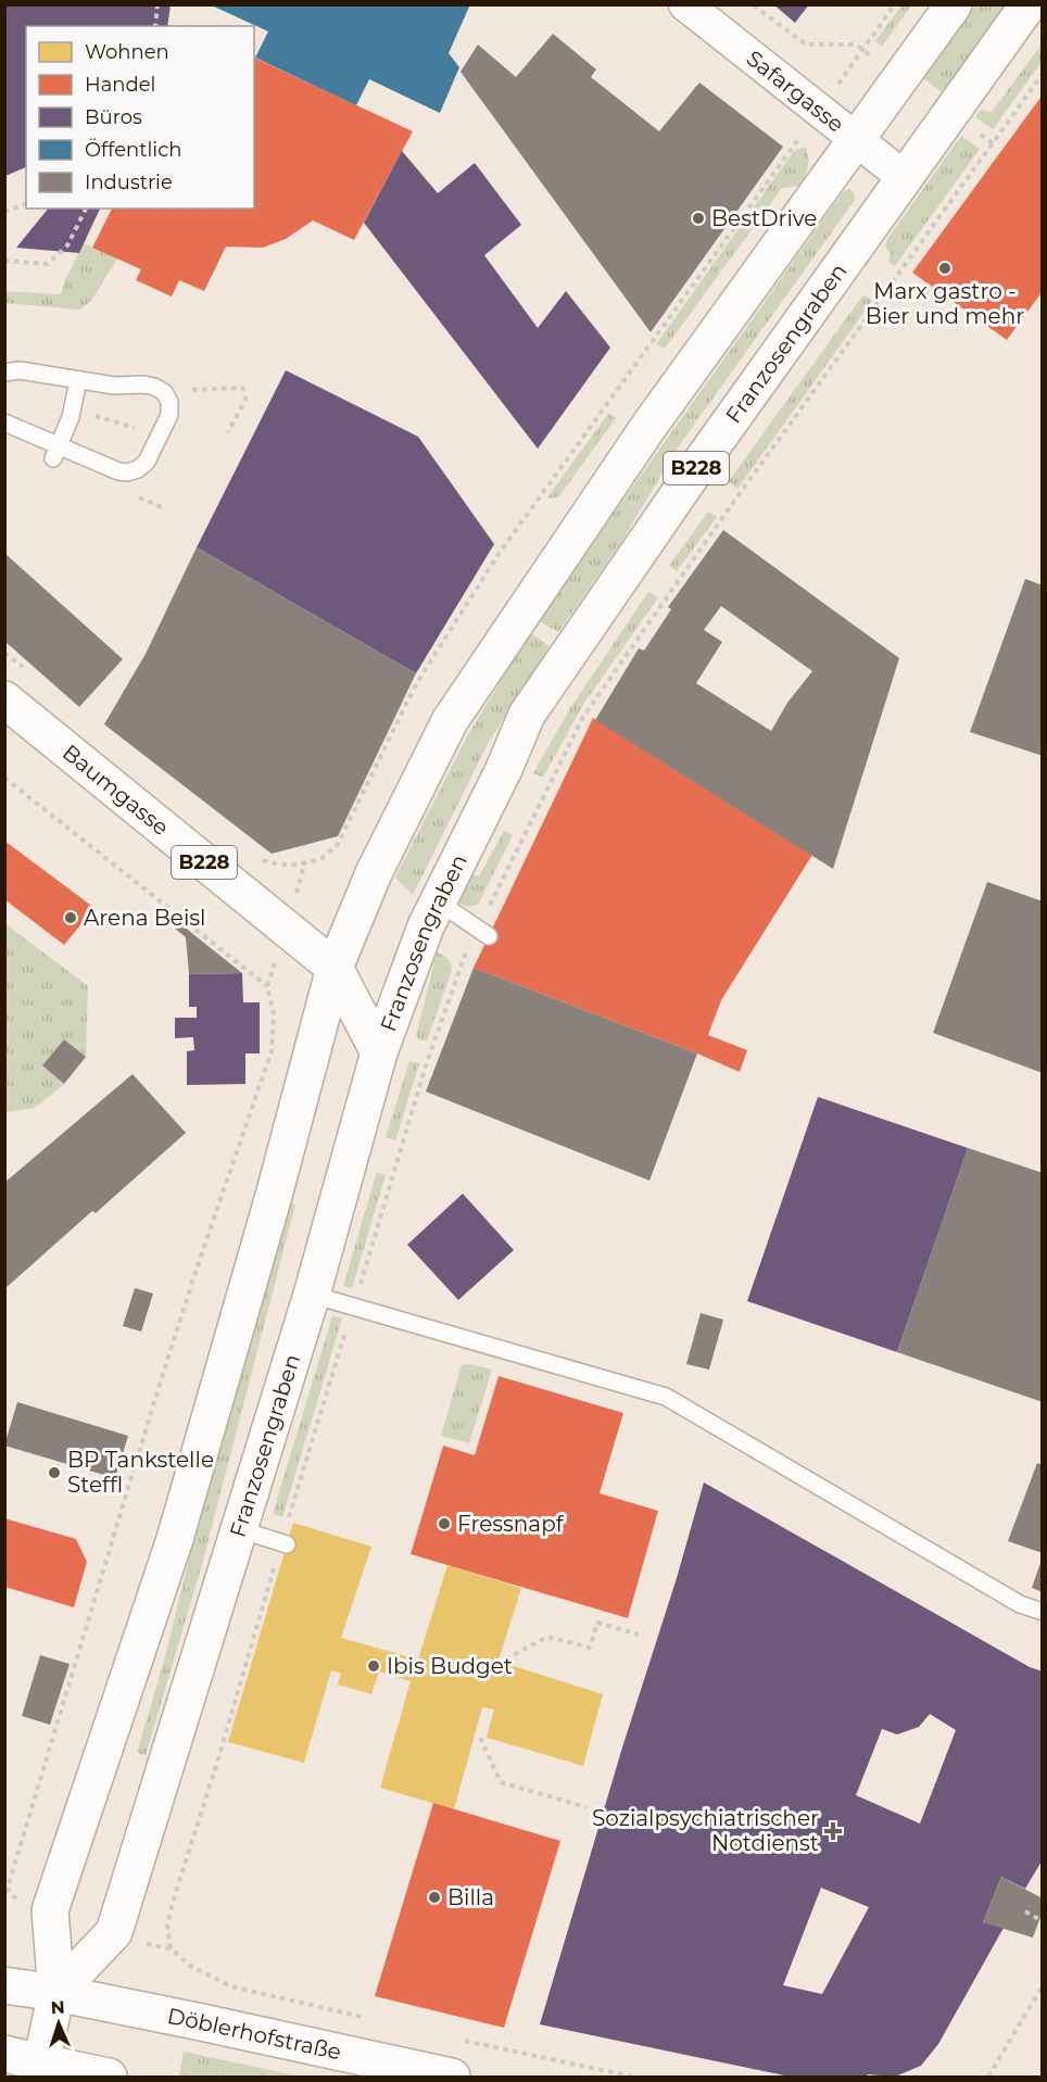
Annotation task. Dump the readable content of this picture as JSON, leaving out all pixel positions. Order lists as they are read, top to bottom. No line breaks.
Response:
{"streets":{"main road":["Franzosengraben","B228","Baumgasse","Döblerhofstraße"],"street":["Safargasse"]},"crossings":[["Safargasse","Franzosengraben"],["Safargasse","B228"],["Franzosengraben","Baumgasse"],["Franzosengraben","Döblerhofstraße"],["B228","Baumgasse"]],"places":{"other":["BestDrive","Marx gastro - Bier und mehr","Arena Beisl","BP Tankstelle Steffl","Fressnapf","Ibis Budget","Billa"],"health":["Sozialpsychiatrischer Notdienst"]},"legend":["Wohnen","Handel","Büros","Öffentlich","Industrie"],"north":"top"}
